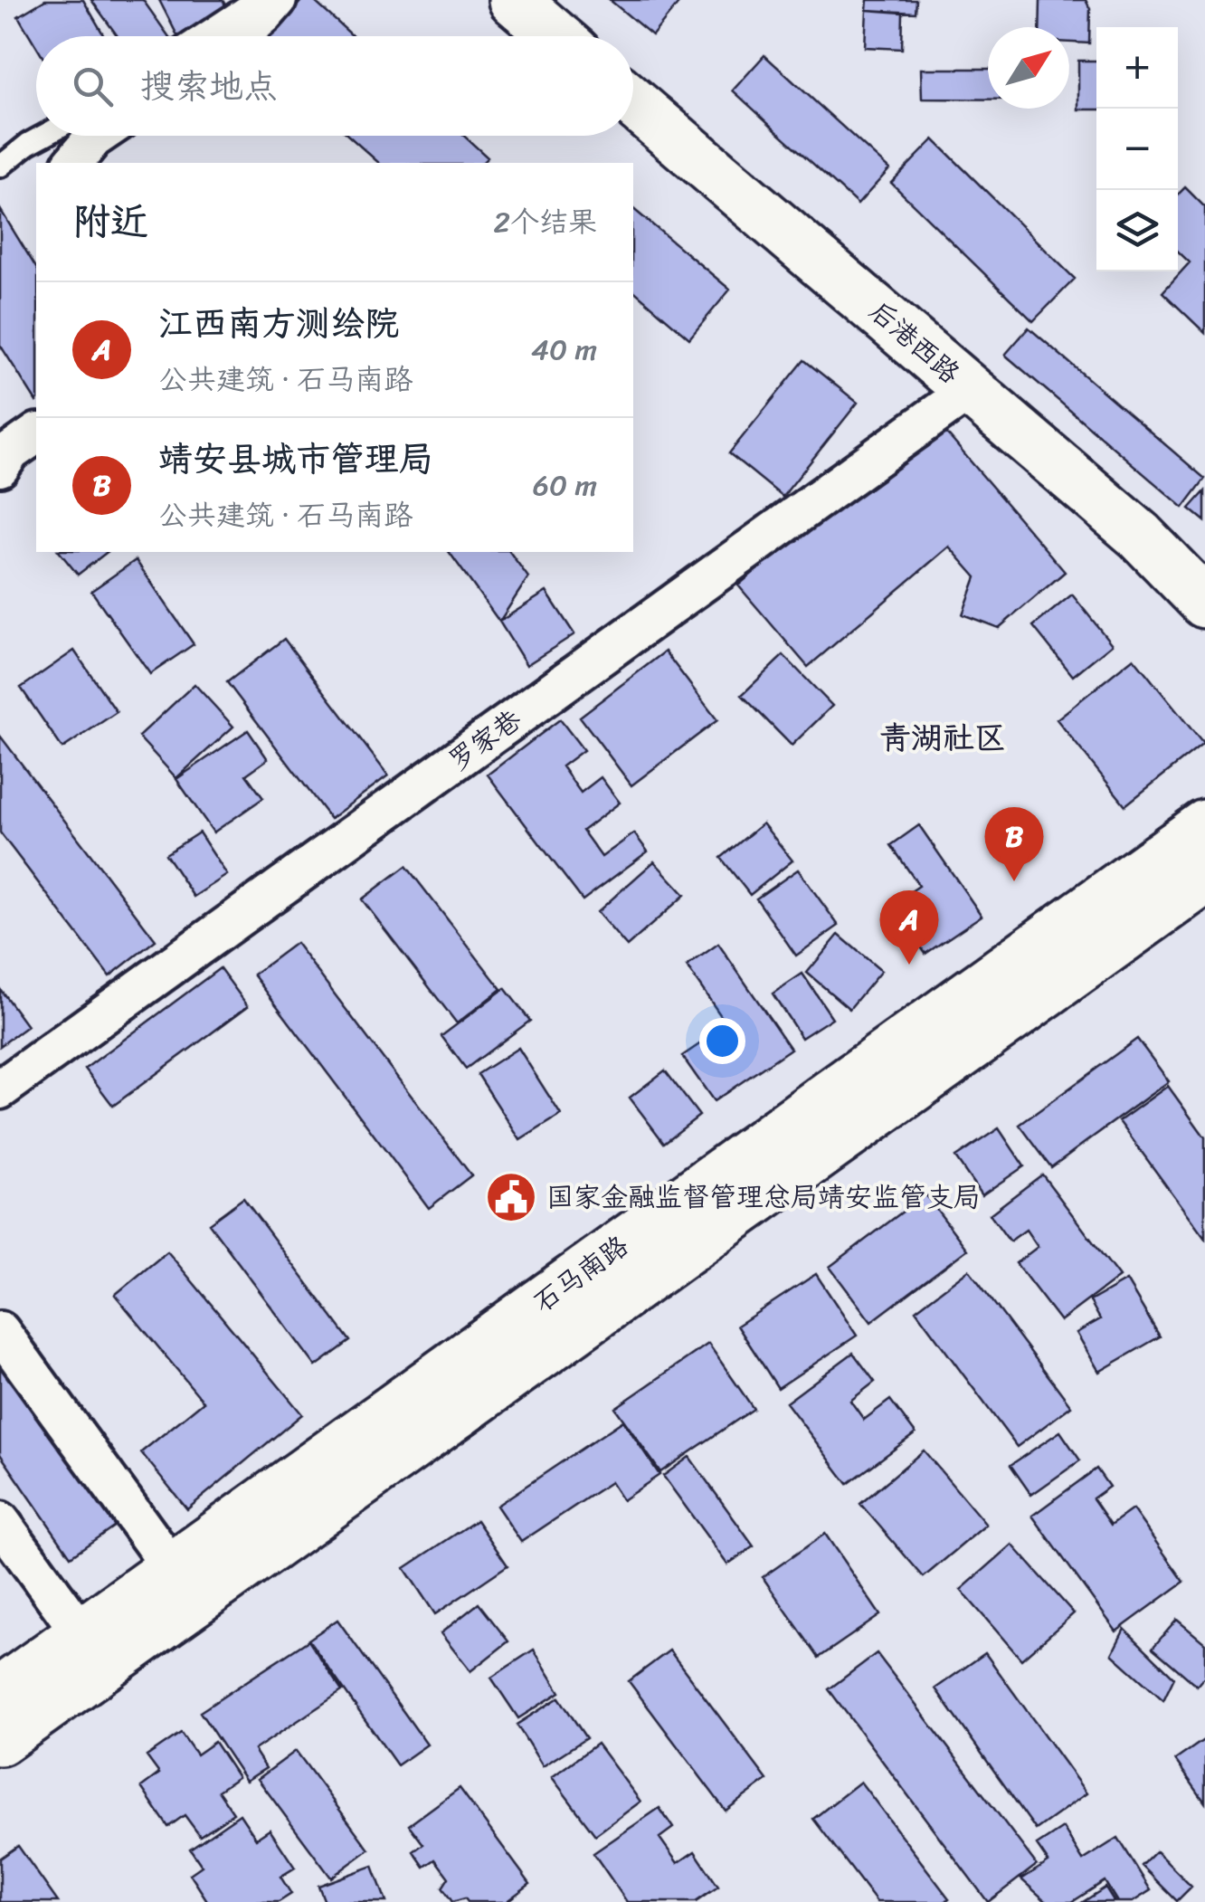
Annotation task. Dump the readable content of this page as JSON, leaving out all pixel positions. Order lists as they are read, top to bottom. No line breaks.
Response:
{"streets":{"main road":["后港西路","石马南路"],"street":["罗家巷"]},"crossings":[["后港西路","罗家巷"]],"districts":["青湖社区"],"places":{"public building":["国家金融监督管理总局靖安监管支局"]},"north":"top right","page":{"map_buttons":["+","−"],"search":"搜索地点","heading":["附近","2个结果"],"list":[{"mark":"A","name":"江西南方测绘院","note":"公共建筑 · 石马南路","value":"40 m"},{"mark":"B","name":"靖安县城市管理局","note":"公共建筑 · 石马南路","value":"60 m"}],"pins":["B","A"]}}
